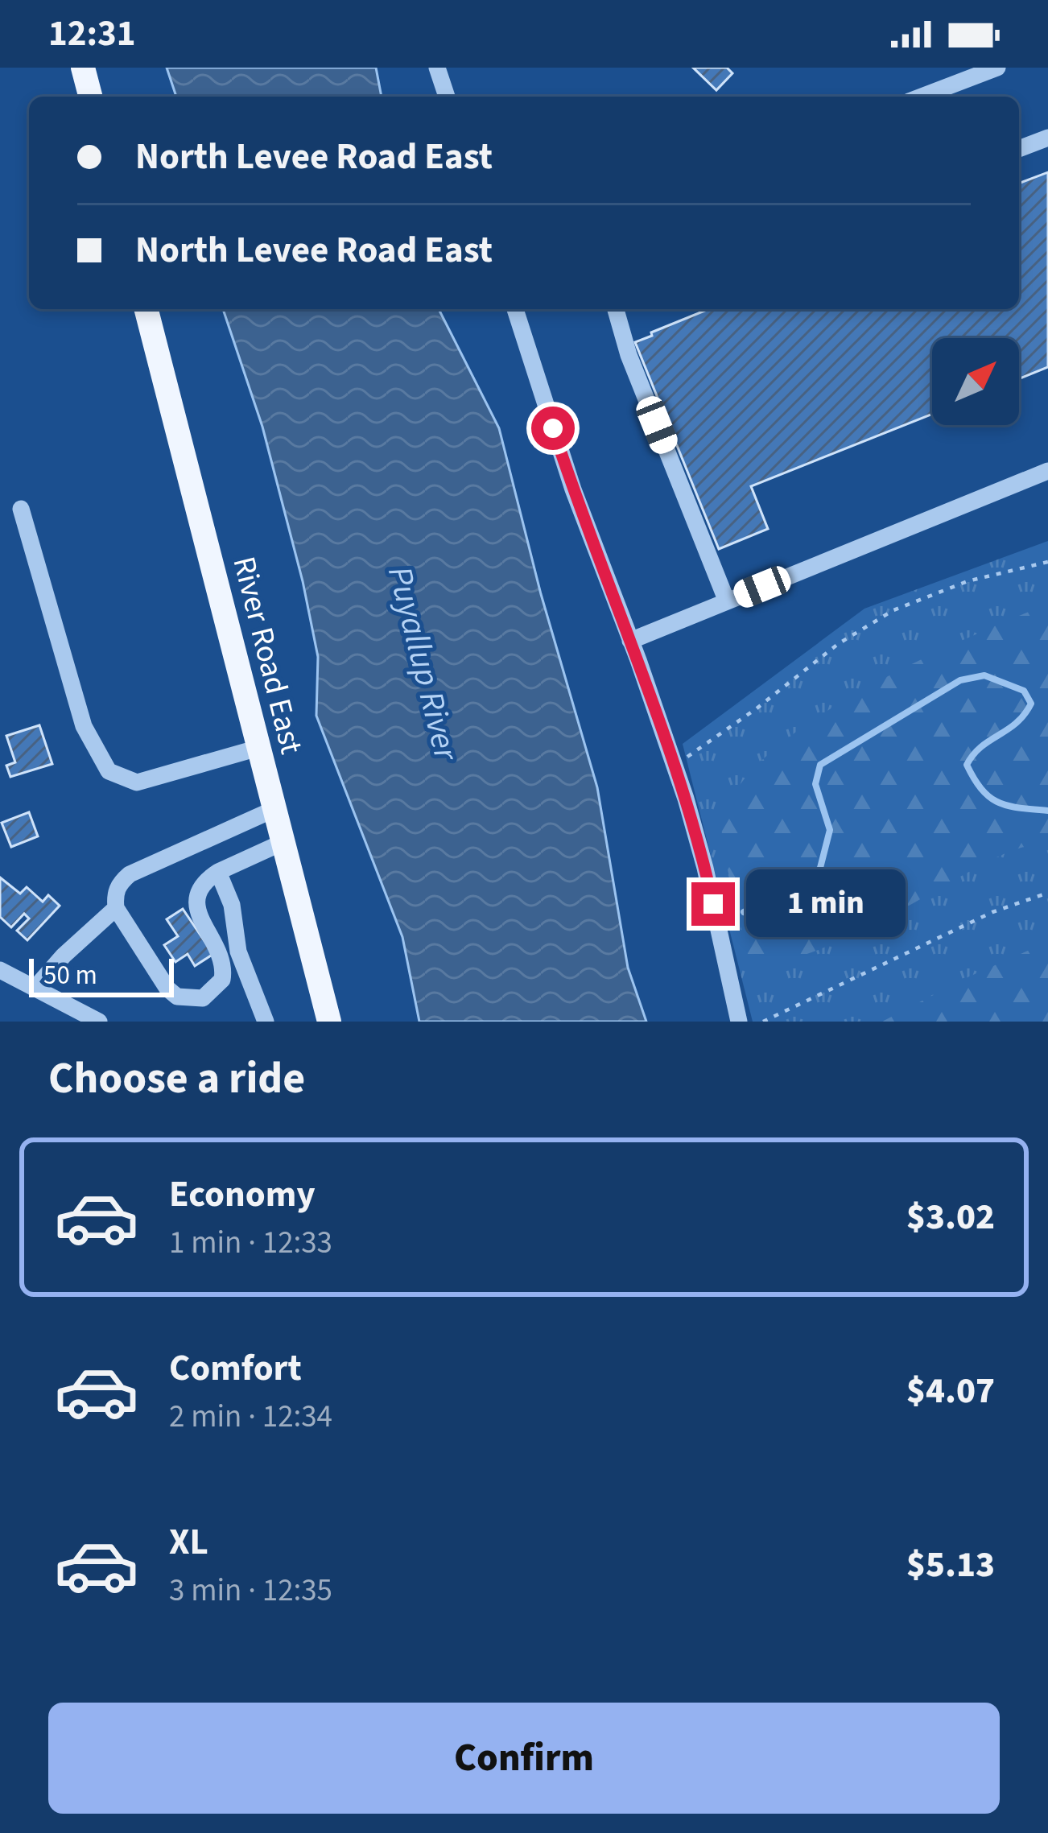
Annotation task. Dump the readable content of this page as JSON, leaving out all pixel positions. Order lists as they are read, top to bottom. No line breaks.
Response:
{"streets":{"main road":["River Road East"]},"water":["Puyallup River"],"scale_bar":"50 m","north":"top right","page":{"status":"12:31","banner":["North Levee Road East","North Levee Road East"],"bubble":"1 min","scale":"50 m","heading":"Choose a ride","list":[{"name":"Economy","note":"1 min · 12:33","value":"$3.02"},{"name":"Comfort","note":"2 min · 12:34","value":"$4.07"},{"name":"XL","note":"3 min · 12:35","value":"$5.13"}],"buttons":"Confirm"}}
